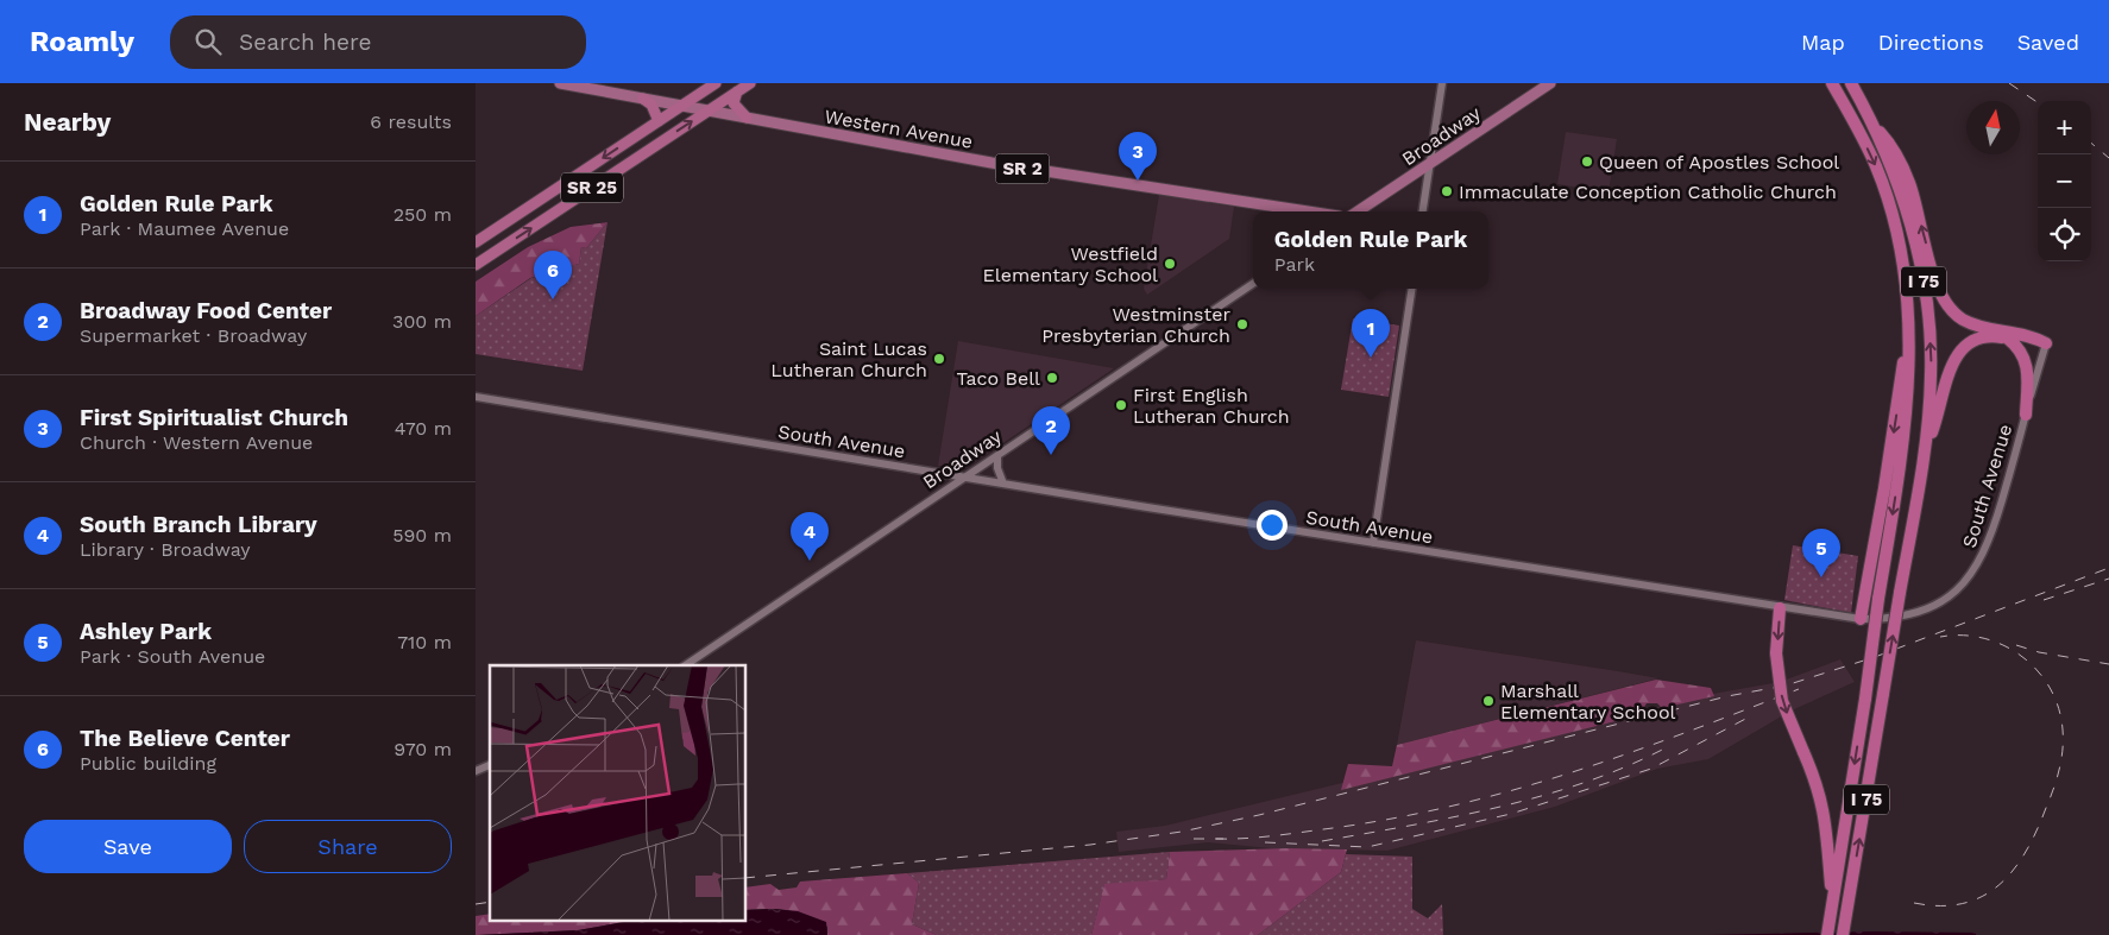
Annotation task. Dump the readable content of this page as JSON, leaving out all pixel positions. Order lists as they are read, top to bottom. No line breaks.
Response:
{"streets":{"highway":["SR 25","I 75"],"main road":["Western Avenue","Broadway","SR 2"],"street":["South Avenue"]},"crossings":[["Western Avenue","SR 25"],["Broadway","South Avenue"]],"places":["Queen of Apostles School","Immaculate Conception Catholic Church","Westfield Elementary School","Westminster Presbyterian Church","Saint Lucas Lutheran Church","Taco Bell","First English Lutheran Church","Marshall Elementary School"],"north":"top","page":{"header":"Roamly","search":"Search here","nav":["Map","Directions","Saved"],"heading":["Nearby","6 results"],"map_buttons":["+","−"],"pins":["3","6","1","2","4","5"],"list":[{"mark":"1","name":"Golden Rule Park","note":"Park · Maumee Avenue","value":"250 m"},{"mark":"2","name":"Broadway Food Center","note":"Supermarket · Broadway","value":"300 m"},{"mark":"3","name":"First Spiritualist Church","note":"Church · Western Avenue","value":"470 m"},{"mark":"4","name":"South Branch Library","note":"Library · Broadway","value":"590 m"},{"mark":"5","name":"Ashley Park","note":"Park · South Avenue","value":"710 m"},{"mark":"6","name":"The Believe Center","note":"Public building","value":"970 m"}],"popup":["Golden Rule Park","Park"],"buttons":["Save","Share"]}}
